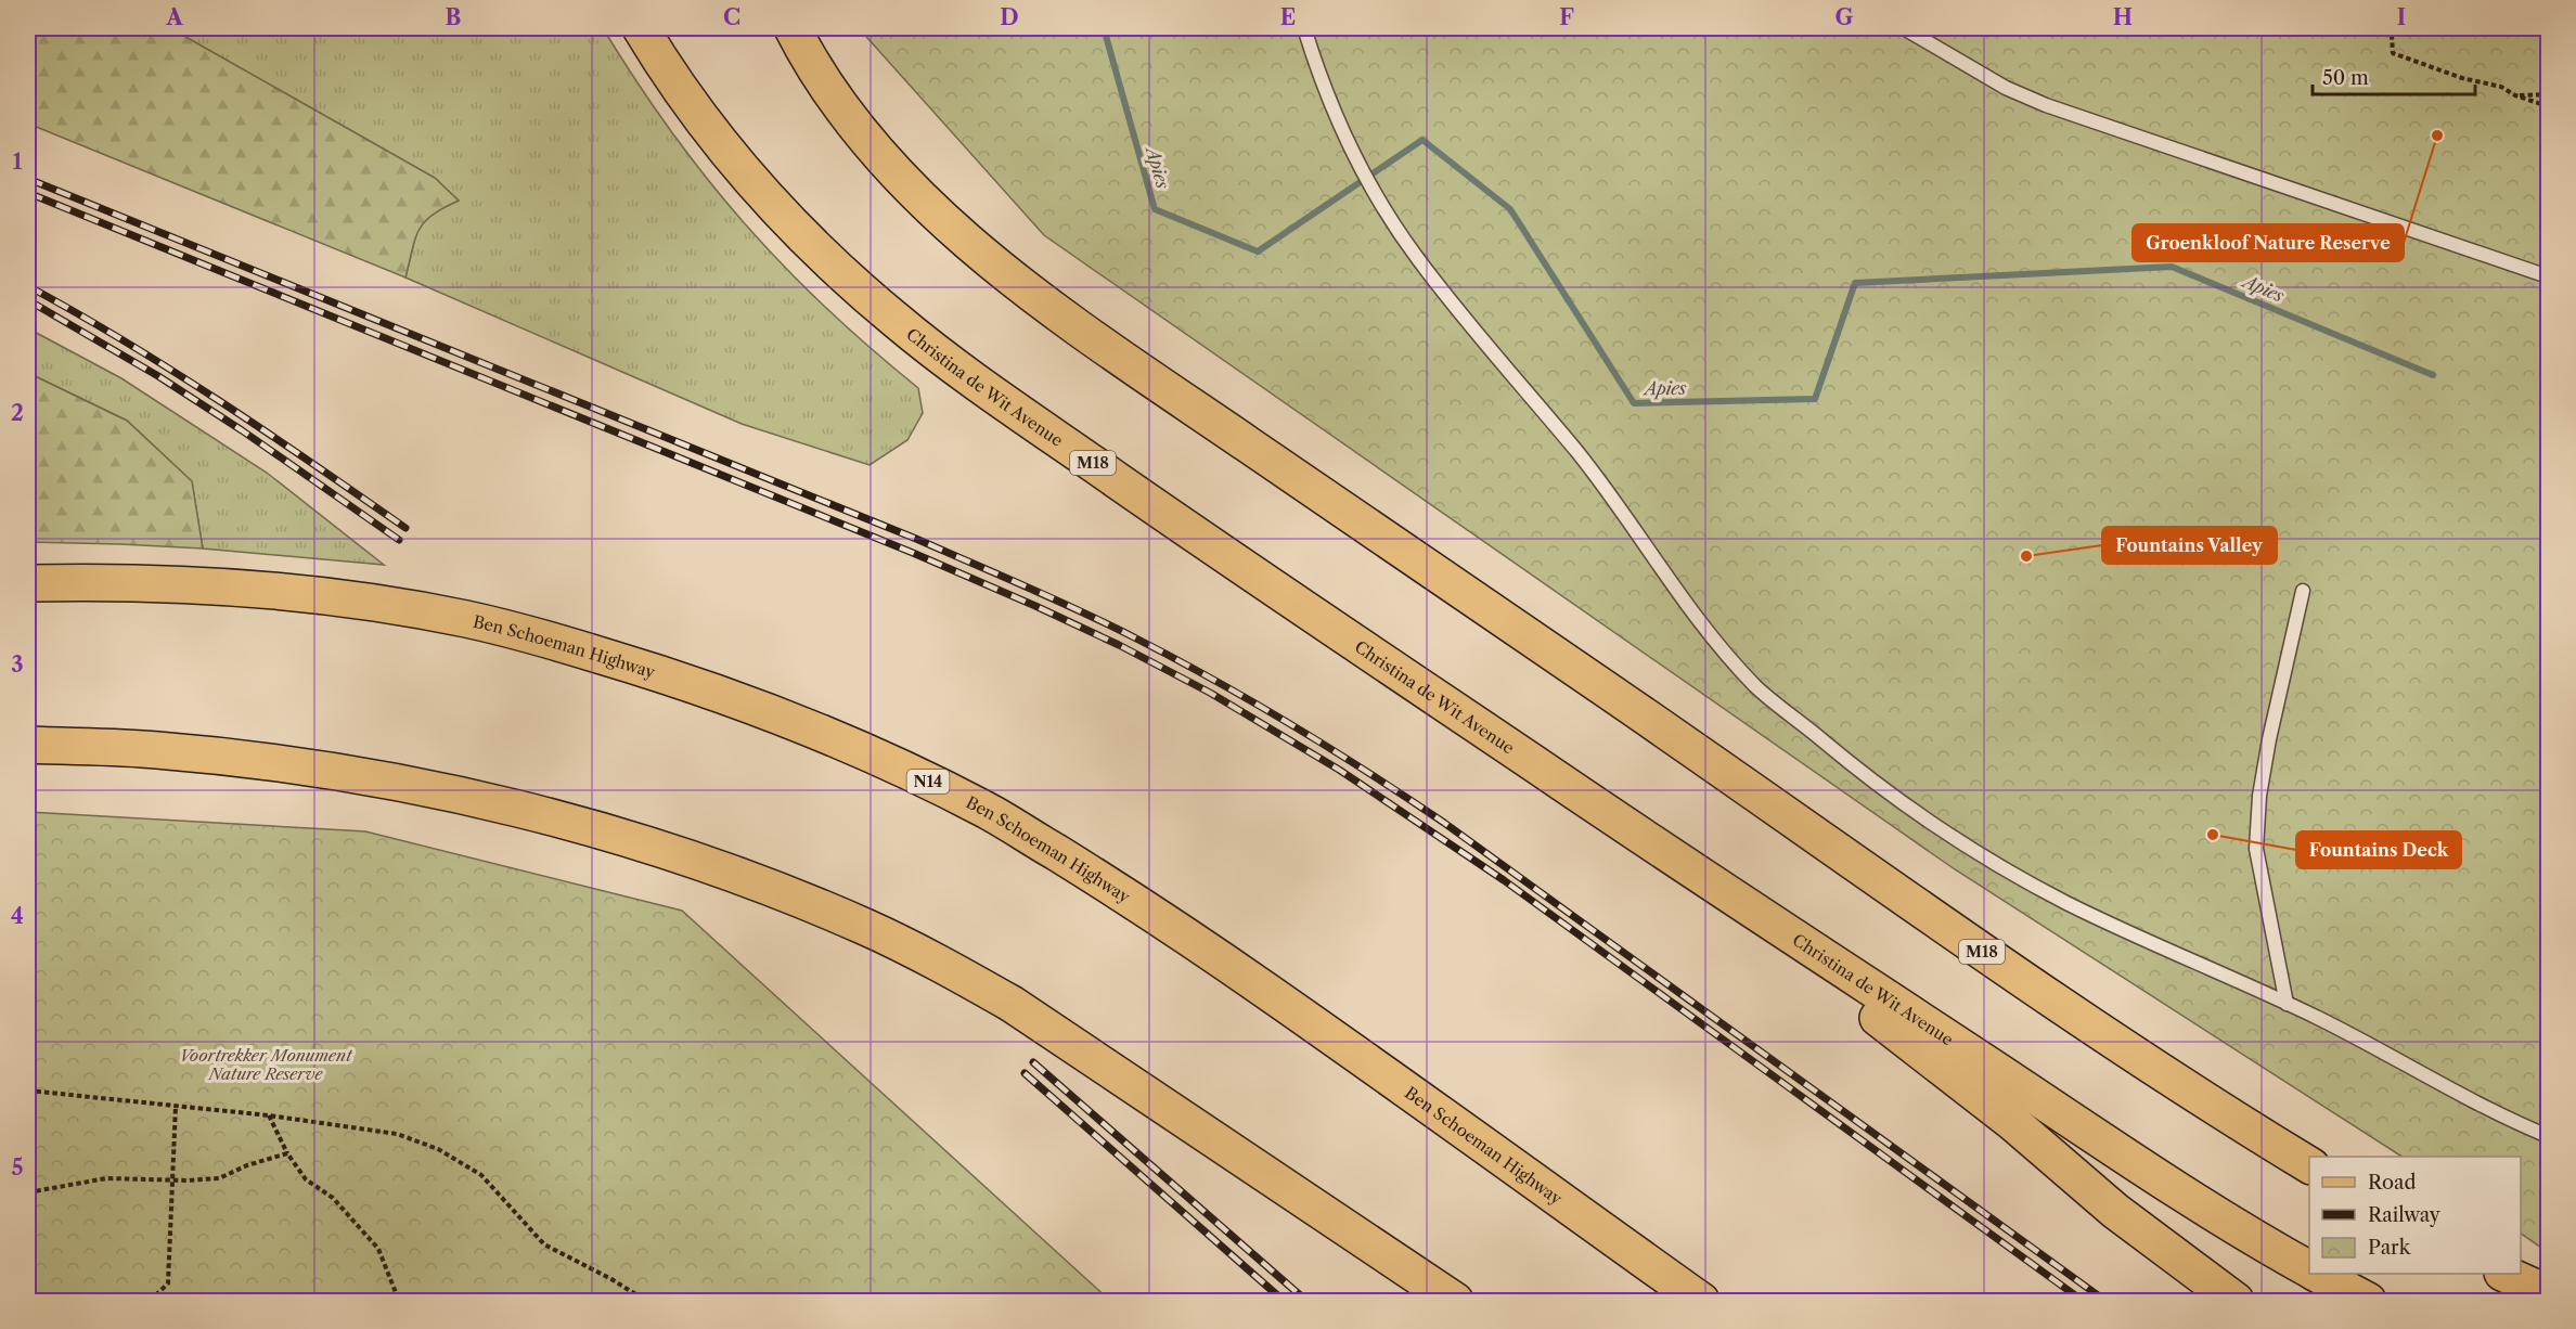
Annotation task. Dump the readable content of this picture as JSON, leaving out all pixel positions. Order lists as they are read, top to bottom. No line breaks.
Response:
{"streets":{"main road":["Christina de Wit Avenue","M18","Ben Schoeman Highway","N14"]},"water":["Apies"],"parks":["Voortrekker Monument Nature Reserve"],"places":["Groenkloof Nature Reserve","Fountains Valley","Fountains Deck"],"legend":["Road","Railway","Park"],"scale_bar":"50 m","grid":{"columns":["A","B","C","D","E","F","G","H","I"],"rows":["1","2","3","4","5"]}}
